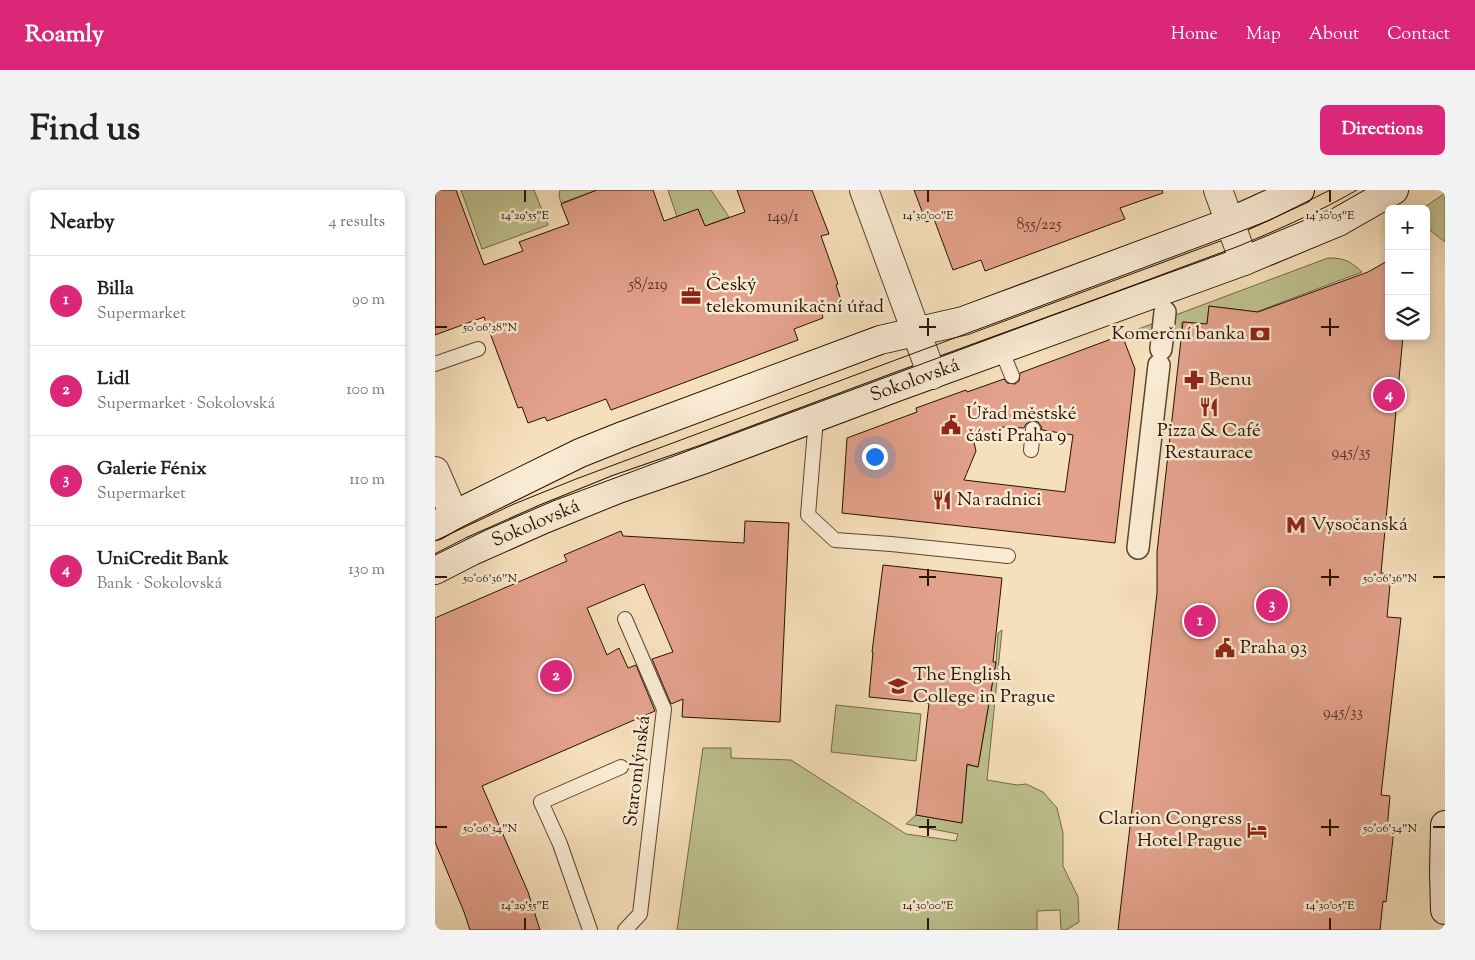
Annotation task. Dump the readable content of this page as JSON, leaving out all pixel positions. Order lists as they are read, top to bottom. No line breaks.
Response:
{"streets":{"main road":["Sokolovská"],"lane":["Staromlýnská"]},"places":{"office":["Český telekomunikační úřad"],"bank":["Komerční banka"],"pharmacy":["Benu"],"restaurant":["Pizza & Café Restaurace","Na radnici"],"public building":["Úřad městské části Praha 9","Praha 93"],"metro station":["Vysočanská"],"school or university":["The English College in Prague"],"hotel":["Clarion Congress Hotel Prague"]},"house_numbers":["149/1","855/225","58/219","945/35","945/33"],"page":{"header":"Roamly","nav":["Home","Map","About","Contact"],"title":"Find us","buttons":"Directions","heading":["Nearby","4 results"],"map_buttons":["+","−"],"list":[{"mark":"1","name":"Billa","note":"Supermarket","value":"90 m"},{"mark":"2","name":"Lidl","note":"Supermarket · Sokolovská","value":"100 m"},{"mark":"3","name":"Galerie Fénix","note":"Supermarket","value":"110 m"},{"mark":"4","name":"UniCredit Bank","note":"Bank · Sokolovská","value":"130 m"}],"pins":["4","3","1","2"]},"coordinates":["14°29'55\"E","14°30'00\"E","14°30'05\"E","50°06'38\"N","50°06'36\"N","50°06'34\"N"]}
